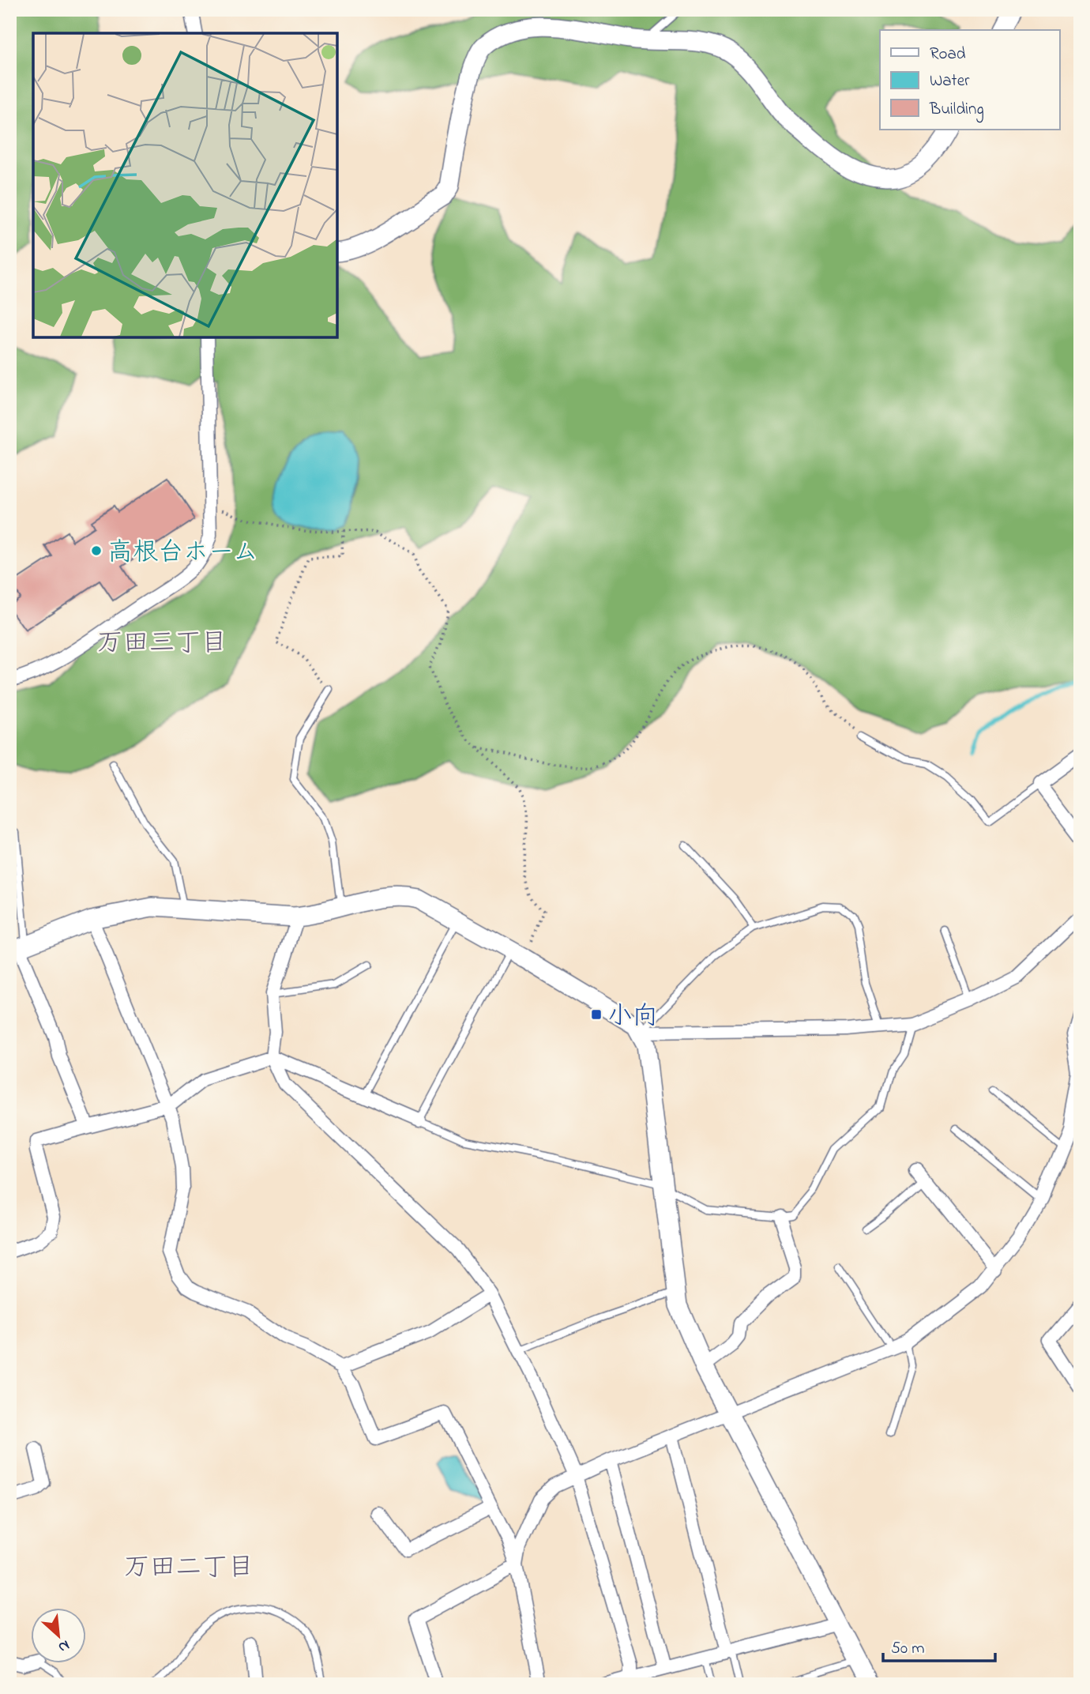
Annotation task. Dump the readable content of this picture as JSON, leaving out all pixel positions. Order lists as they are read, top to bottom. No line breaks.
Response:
{"districts":["万田三丁目","万田二丁目"],"places":{"other":["高根台ホーム"],"transit":["小向"]},"legend":["Road","Water","Building"],"scale_bar":"50 m","north":"bottom right"}
